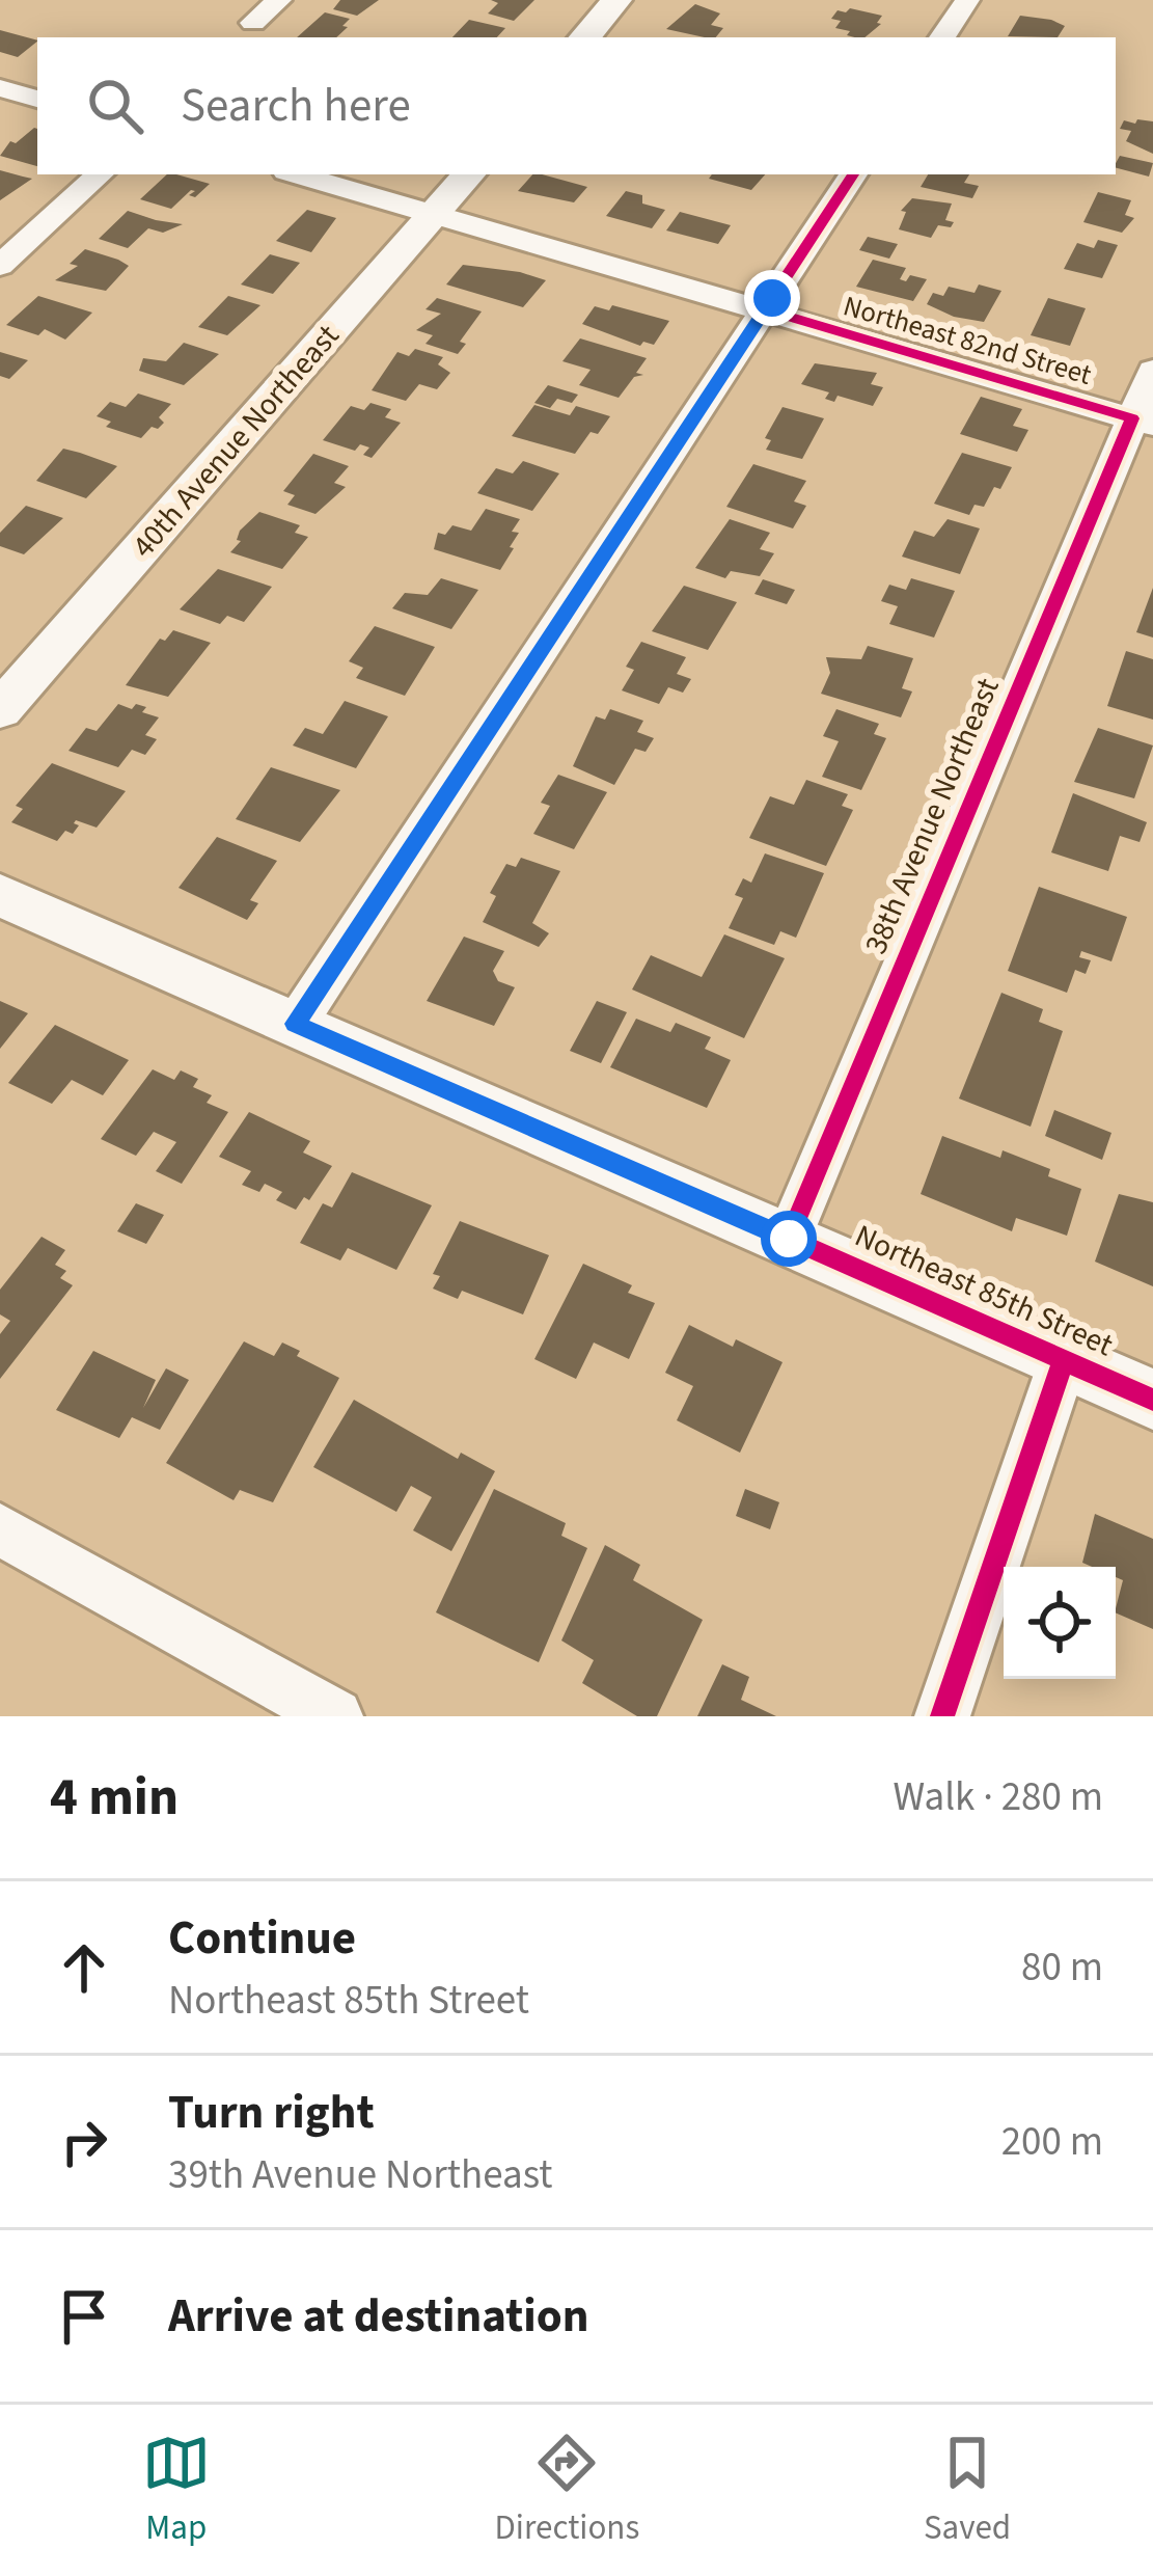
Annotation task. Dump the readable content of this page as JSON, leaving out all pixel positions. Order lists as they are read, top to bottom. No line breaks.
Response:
{"streets":{"street":["Northeast 82nd Street","40th Avenue Northeast","38th Avenue Northeast","Northeast 85th Street"]},"crossings":[["Northeast 82nd Street","40th Avenue Northeast"],["Northeast 82nd Street","38th Avenue Northeast"],["38th Avenue Northeast","Northeast 85th Street"]],"page":{"search":"Search here","heading":["4 min","Walk · 280 m"],"list":[["Continue","Northeast 85th Street","80 m"],["Turn right","39th Avenue Northeast","200 m"],"Arrive at destination"],"nav":["Map","Directions","Saved"]}}
